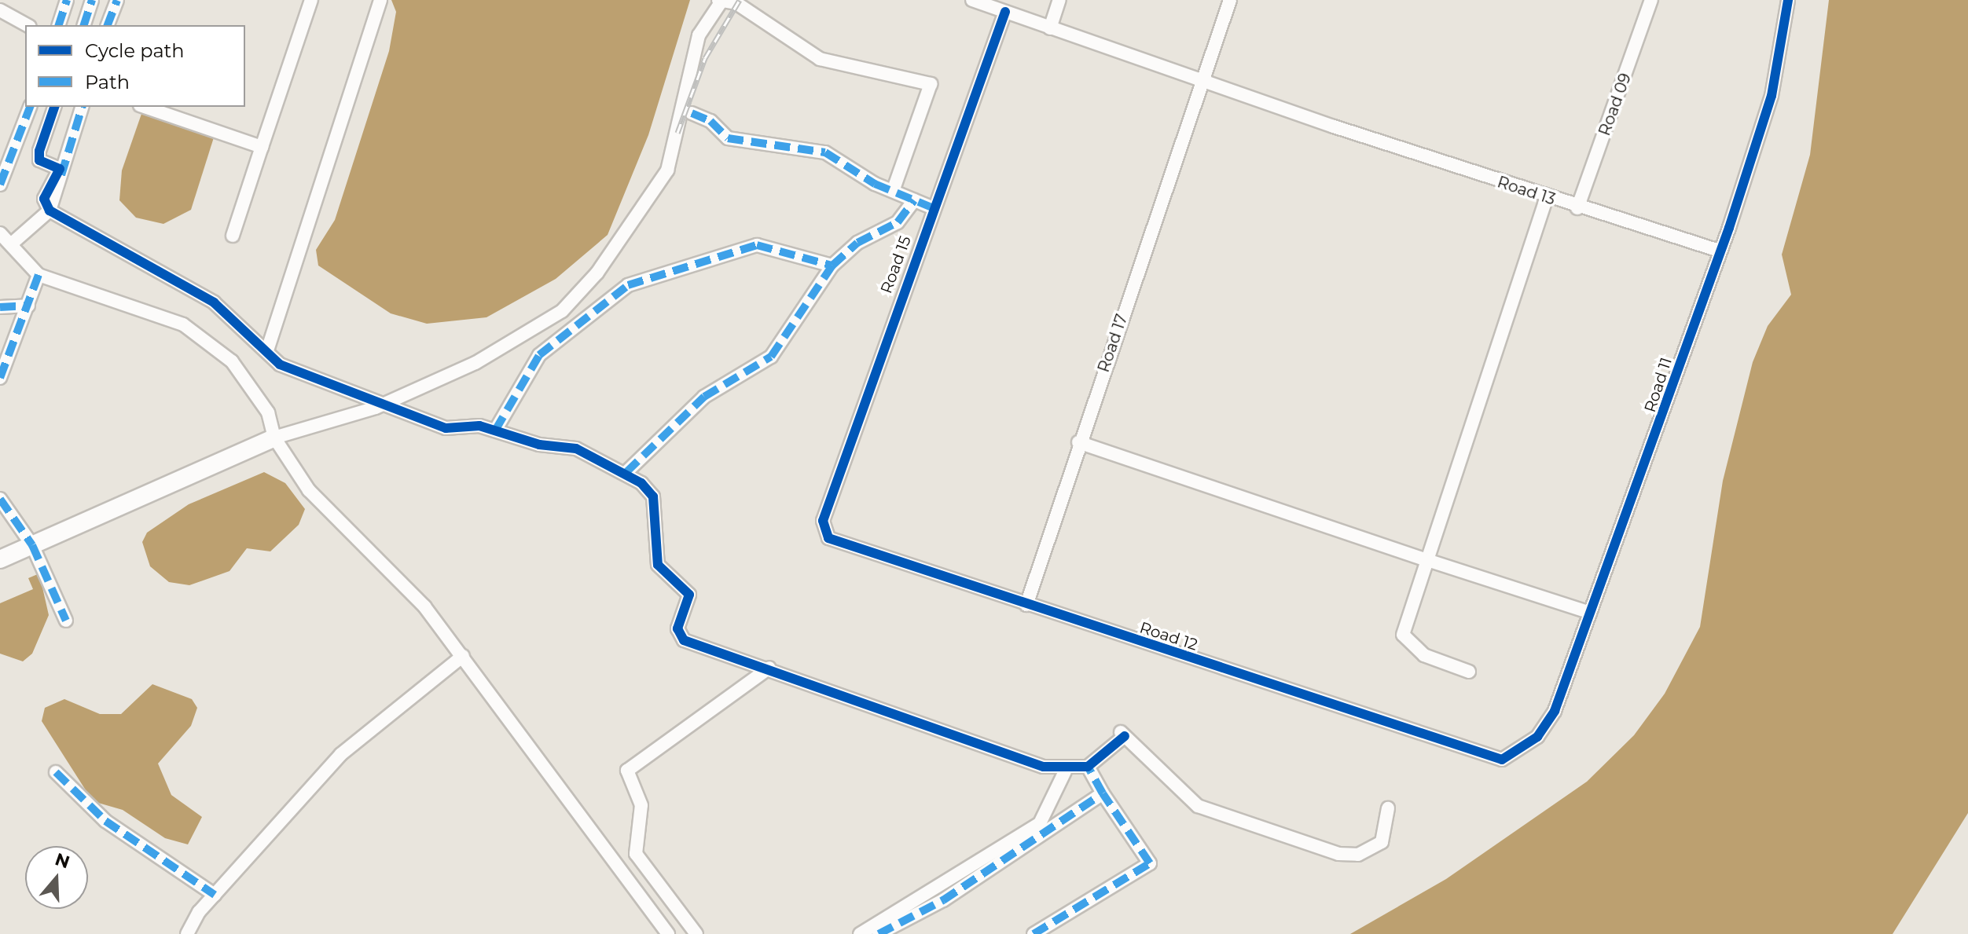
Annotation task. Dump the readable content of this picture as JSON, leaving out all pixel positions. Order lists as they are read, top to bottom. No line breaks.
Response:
{"streets":{"street":["Road 09","Road 13","Road 15","Road 17","Road 11","Road 12"]},"crossings":[["Road 09","Road 13"],["Road 13","Road 15"],["Road 13","Road 17"],["Road 13","Road 11"],["Road 15","Road 12"],["Road 17","Road 12"],["Road 11","Road 12"]],"legend":["Cycle path","Path"],"north":"top"}
